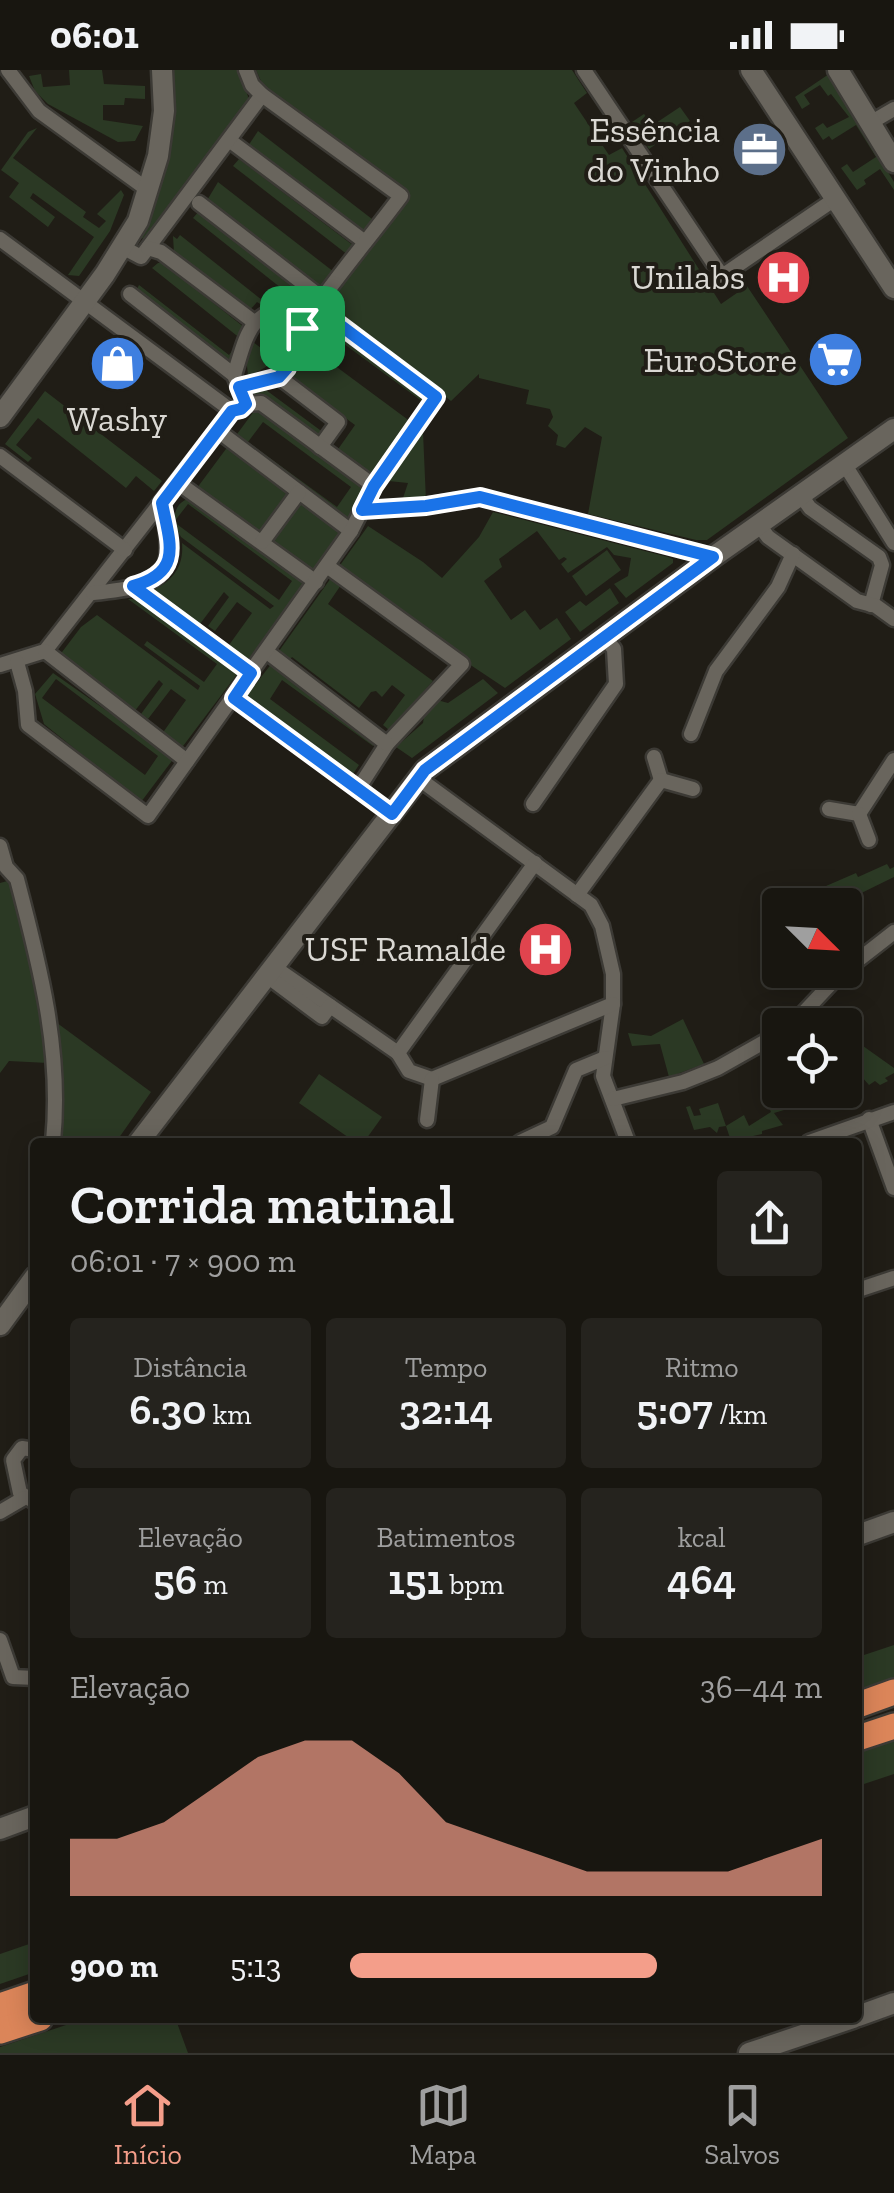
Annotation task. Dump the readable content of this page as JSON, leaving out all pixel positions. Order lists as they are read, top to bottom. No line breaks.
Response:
{"places":{"office":["Essência do Vinho"],"hospital":["Unilabs","USF Ramalde"],"supermarket":["EuroStore"],"shop":["Washy"]},"north":"bottom right","page":{"status":"06:01","heading":["Corrida matinal","06:01 · 7 × 900 m"],"stats":[["Distância","6.30 km"],["Tempo","32:14"],["Ritmo","5:07 /km"],["Elevação","56 m"],["Batimentos","151 bpm"],["kcal","464"]],"chart":["Elevação","36–44 m"],"list":[{"name":"900 m","note":"5:13"}],"tabs":["Início","Mapa","Salvos"]}}
